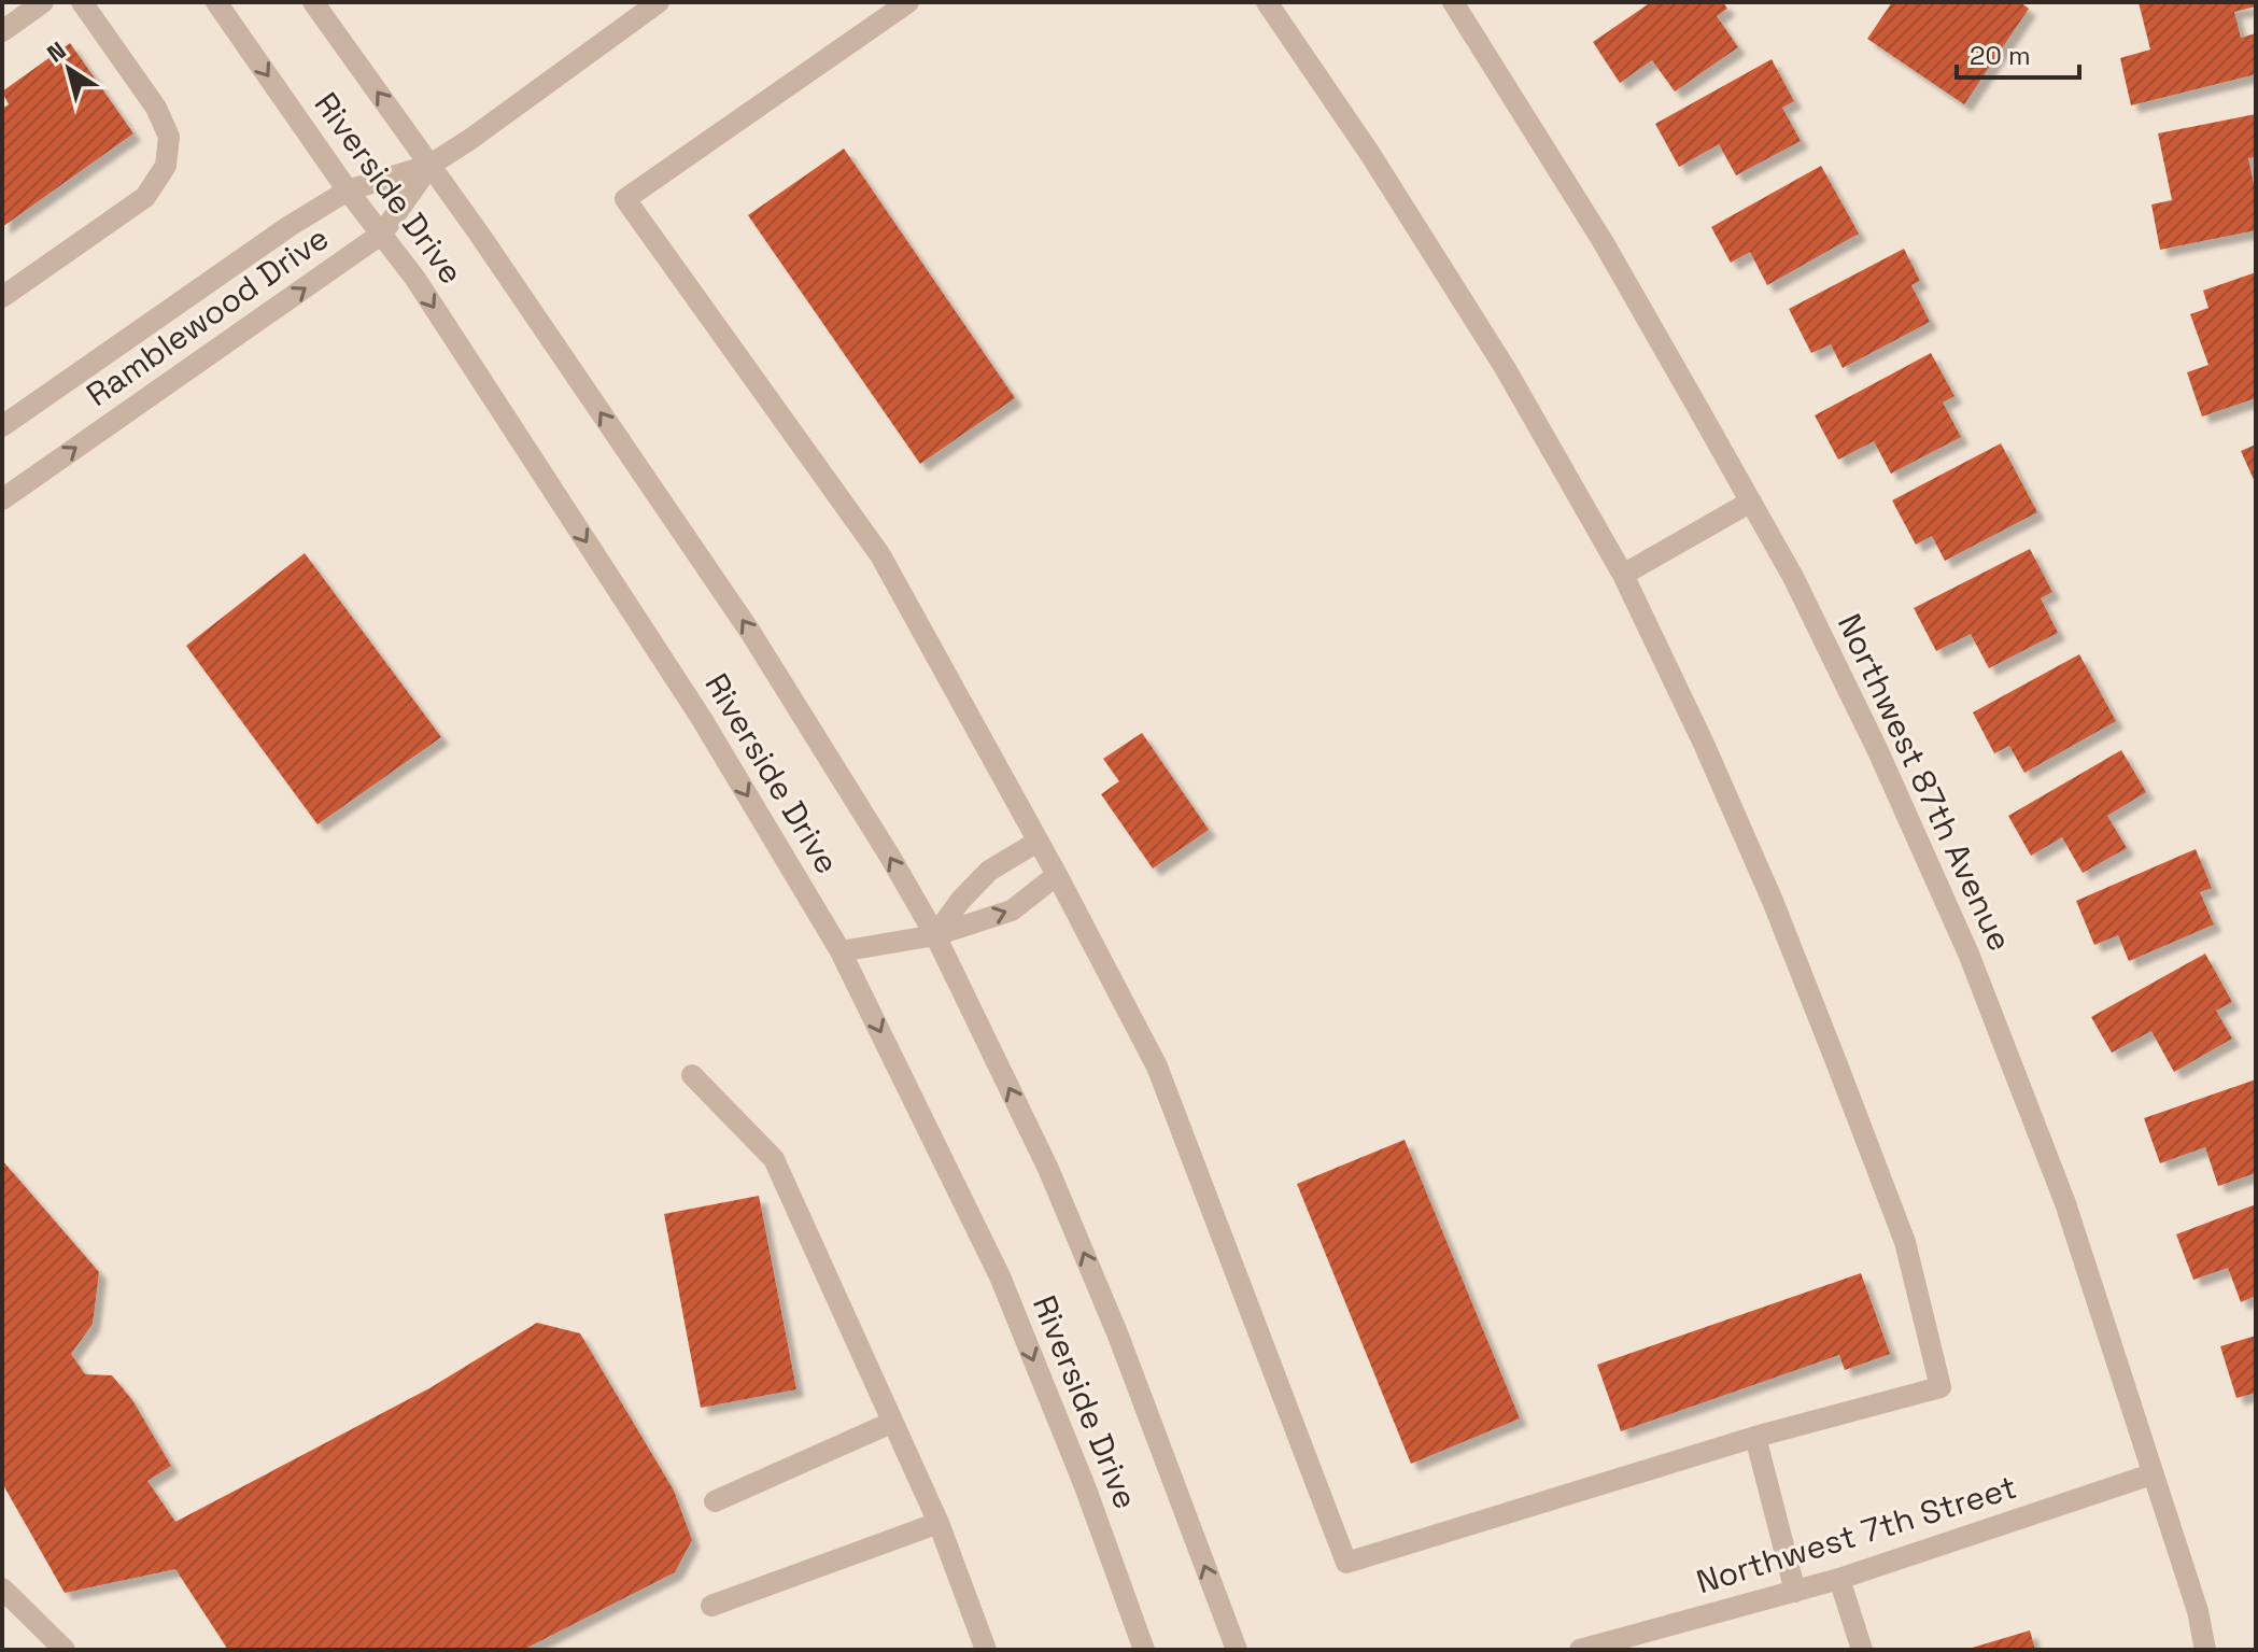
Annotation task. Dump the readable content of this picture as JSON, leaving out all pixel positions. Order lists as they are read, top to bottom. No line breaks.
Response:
{"streets":{"street":["Riverside Drive","Ramblewood Drive","Northwest 87th Avenue","Northwest 7th Street"]},"crossings":[["Riverside Drive","Ramblewood Drive"],["Northwest 87th Avenue","Northwest 7th Street"]],"scale_bar":"20 m","north":"top left"}
